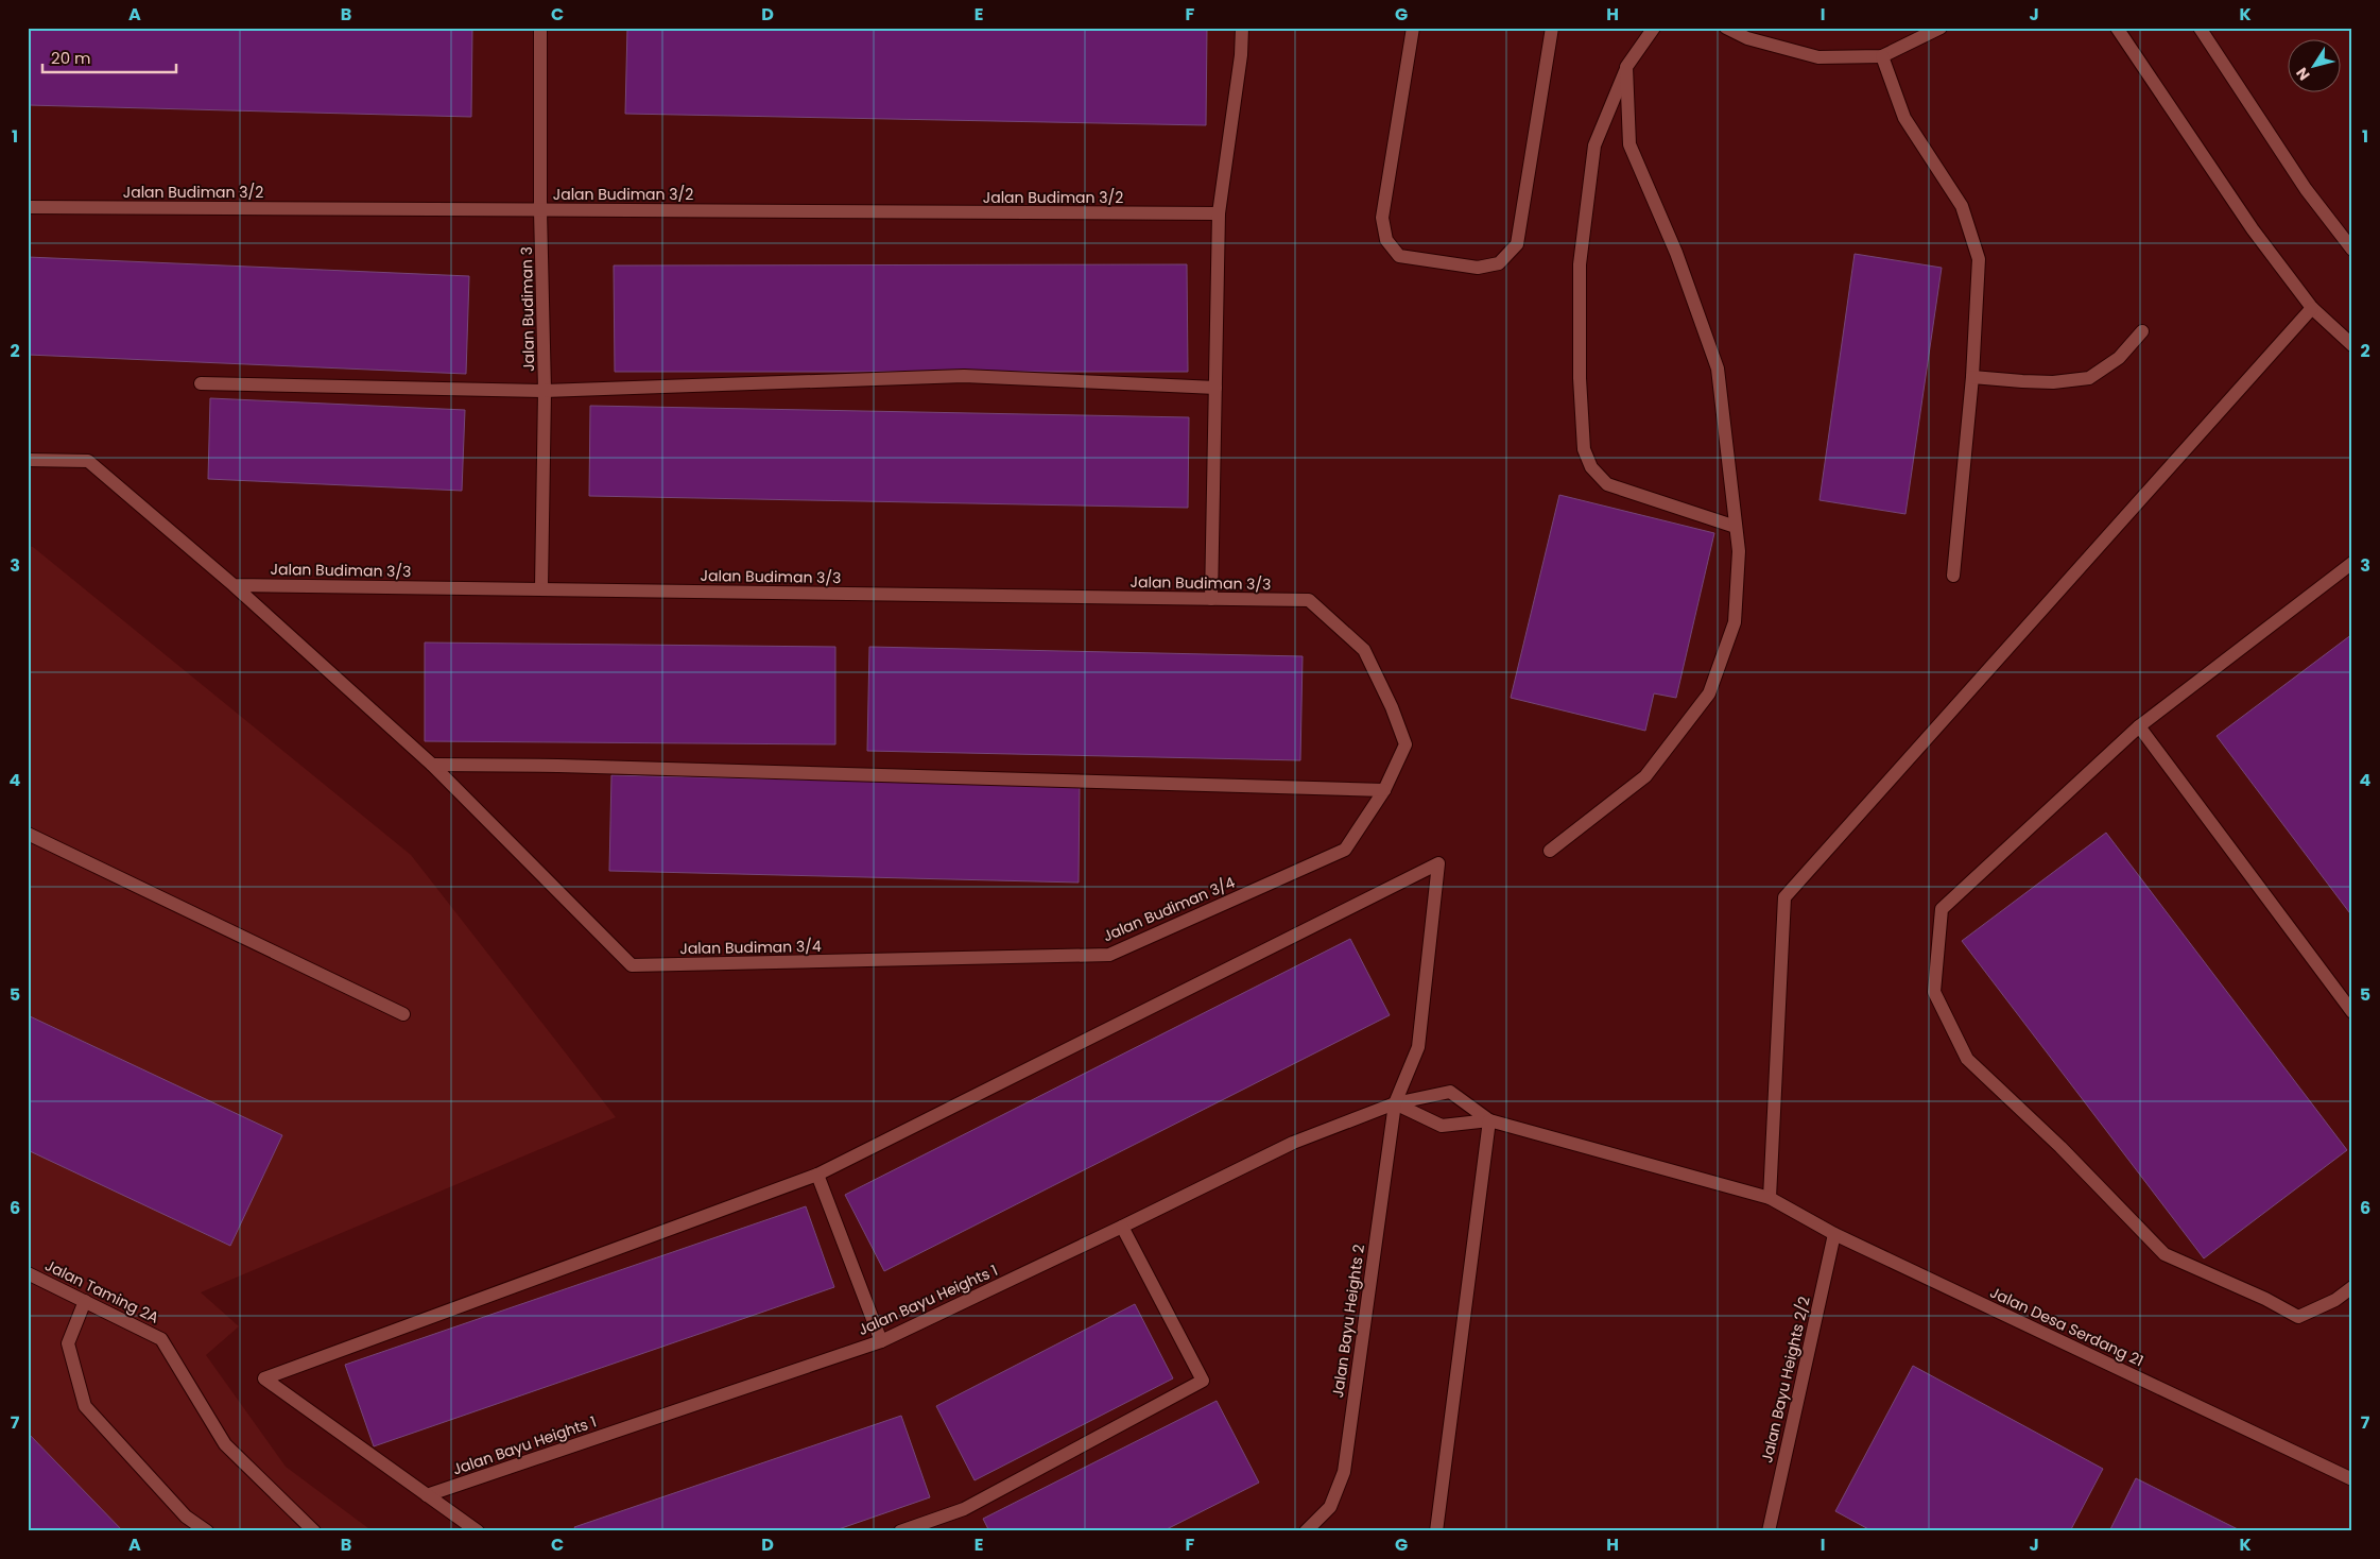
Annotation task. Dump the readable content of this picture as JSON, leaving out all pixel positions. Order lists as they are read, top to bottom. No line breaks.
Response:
{"streets":{"street":["Jalan Budiman 3/2","Jalan Budiman 3","Jalan Budiman 3/3","Jalan Budiman 3/4","Jalan Taming 2A","Jalan Bayu Heights 1","Jalan Bayu Heights 2","Jalan Desa Serdang 21","Jalan Bayu Heights 2/2"]},"crossings":[["Jalan Budiman 3/2","Jalan Budiman 3"],["Jalan Budiman 3","Jalan Budiman 3/3"],["Jalan Budiman 3/3","Jalan Budiman 3/4"],["Jalan Bayu Heights 1","Jalan Bayu Heights 2"],["Jalan Bayu Heights 1","Jalan Desa Serdang 21"],["Jalan Desa Serdang 21","Jalan Bayu Heights 2/2"]],"scale_bar":"20 m","north":"bottom left","grid":{"columns":["A","B","C","D","E","F","G","H","I","J","K"],"rows":["1","2","3","4","5","6","7"]}}
